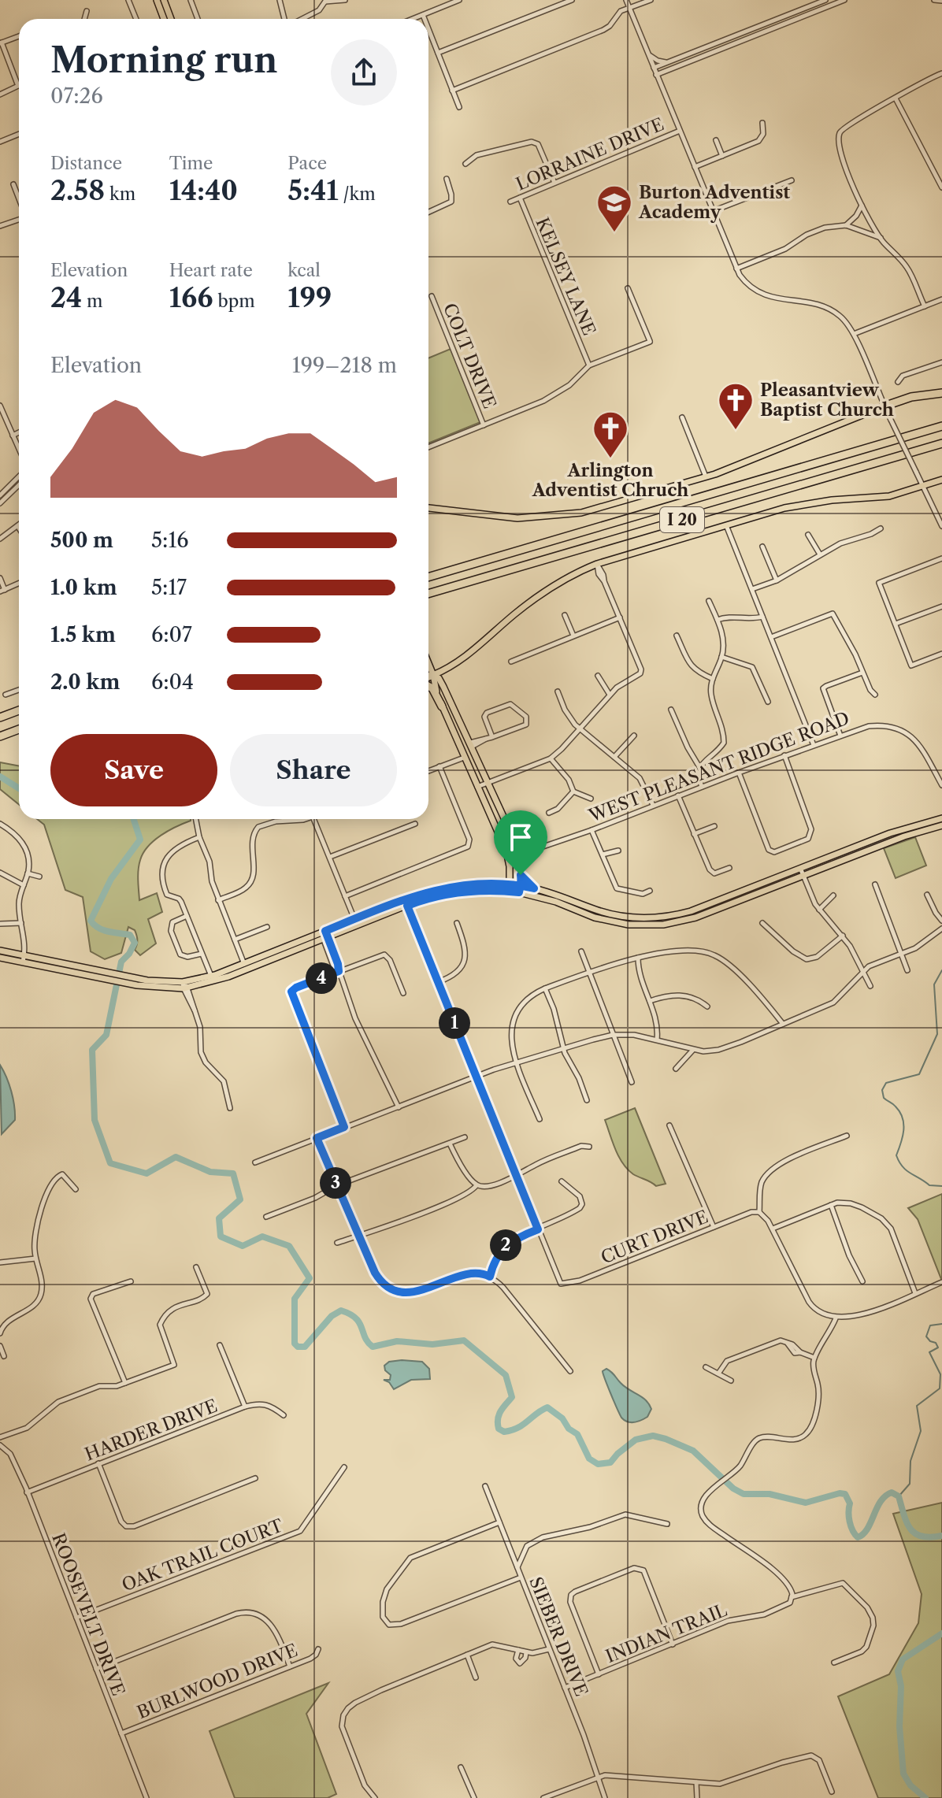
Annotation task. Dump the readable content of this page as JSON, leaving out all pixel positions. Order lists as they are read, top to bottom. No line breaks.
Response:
{"streets":{"highway":["I 20"],"street":["LORRAINE DRIVE","KELSEY LANE","COLT DRIVE","WEST PLEASANT RIDGE ROAD","CURT DRIVE","HARDER DRIVE","OAK TRAIL COURT","ROOSEVELT DRIVE","INDIAN TRAIL","SIEBER DRIVE","BURLWOOD DRIVE"]},"crossings":[["LORRAINE DRIVE","KELSEY LANE"],["HARDER DRIVE","ROOSEVELT DRIVE"],["OAK TRAIL COURT","ROOSEVELT DRIVE"],["ROOSEVELT DRIVE","BURLWOOD DRIVE"],["INDIAN TRAIL","SIEBER DRIVE"]],"places":{"school or university":["Burton Adventist Academy"],"church":["Pleasantview Baptist Church","Arlington Adventist Chruch"]},"page":{"heading":["Morning run","07:26"],"stats":[["Distance","2.58 km"],["Time","14:40"],["Pace","5:41 /km"],["Elevation","24 m"],["Heart rate","166 bpm"],["kcal","199"]],"chart":["Elevation","199–218 m"],"list":[{"name":"500 m","note":"5:16"},{"name":"1.0 km","note":"5:17"},{"name":"1.5 km","note":"6:07"},{"name":"2.0 km","note":"6:04"}],"buttons":["Save","Share"],"pins":["4","1","3","2"]}}
